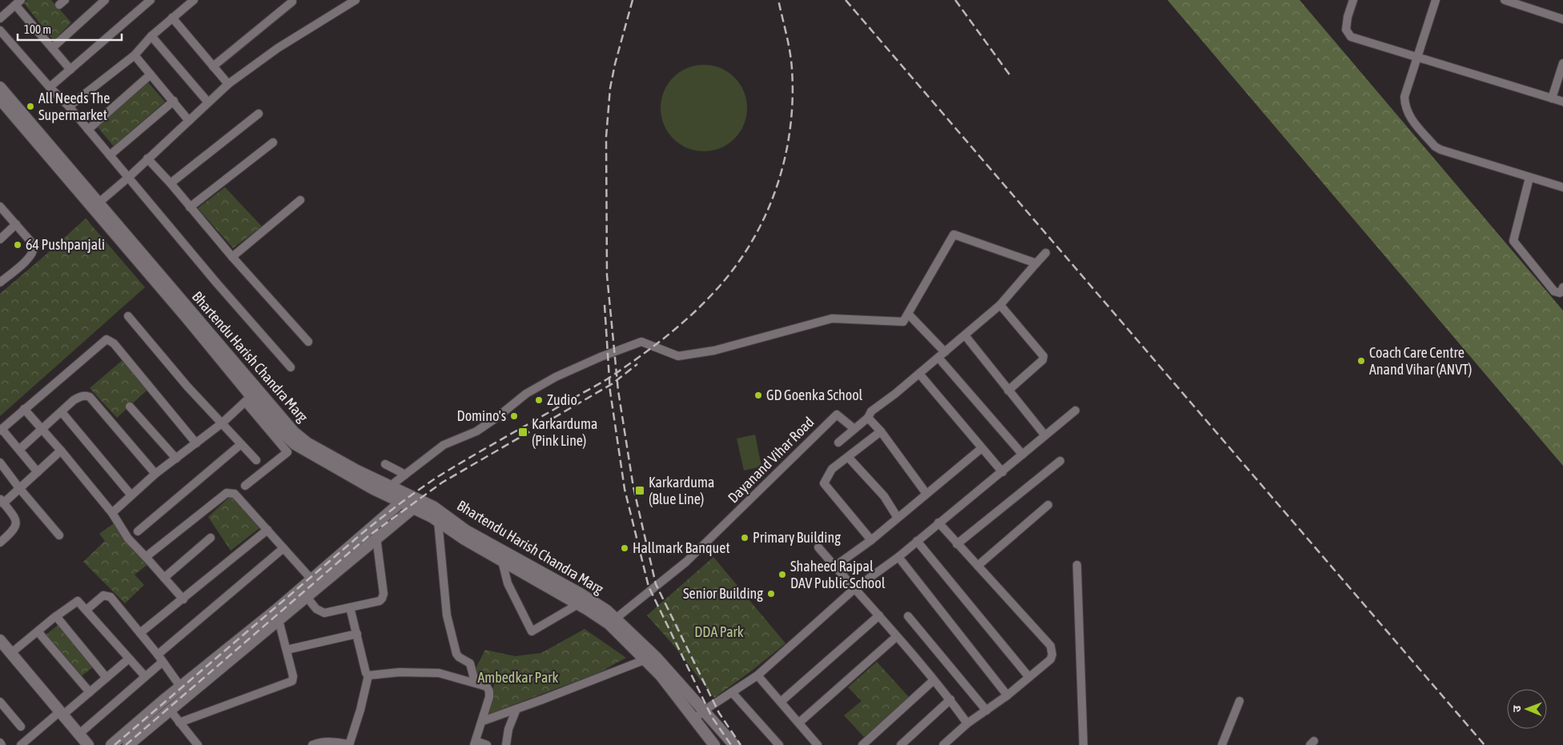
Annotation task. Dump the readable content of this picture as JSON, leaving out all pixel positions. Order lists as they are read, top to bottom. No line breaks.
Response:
{"streets":{"main road":["Bhartendu Harish Chandra Marg"],"street":["Dayanand Vihar Road"]},"crossings":[["Bhartendu Harish Chandra Marg","Dayanand Vihar Road"]],"parks":["DDA Park","Ambedkar Park"],"places":{"other":["All Needs The Supermarket","64 Pushpanjali","Coach Care Centre Anand Vihar (ANVT)","GD Goenka School","Zudio","Domino's","Primary Building","Hallmark Banquet","Shaheed Rajpal DAV Public School","Senior Building"],"transit":["Karkarduma (Pink Line)","Karkarduma (Blue Line)"]},"scale_bar":"100 m","north":"left"}
